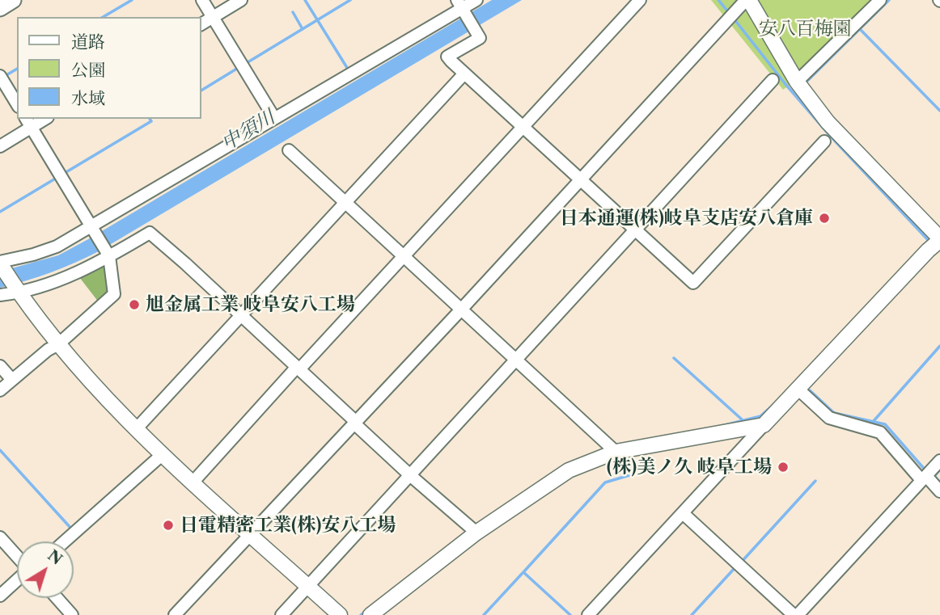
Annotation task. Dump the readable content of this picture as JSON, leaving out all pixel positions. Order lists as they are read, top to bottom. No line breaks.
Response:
{"water":["中須川"],"parks":["安八百梅園"],"places":["日本通運(株)岐阜支店安八倉庫","旭金属工業 岐阜安八工場","(株)美ノ久 岐阜工場","日電精密工業(株)安八工場"],"legend":["道路","公園","水域"],"north":"top right"}
